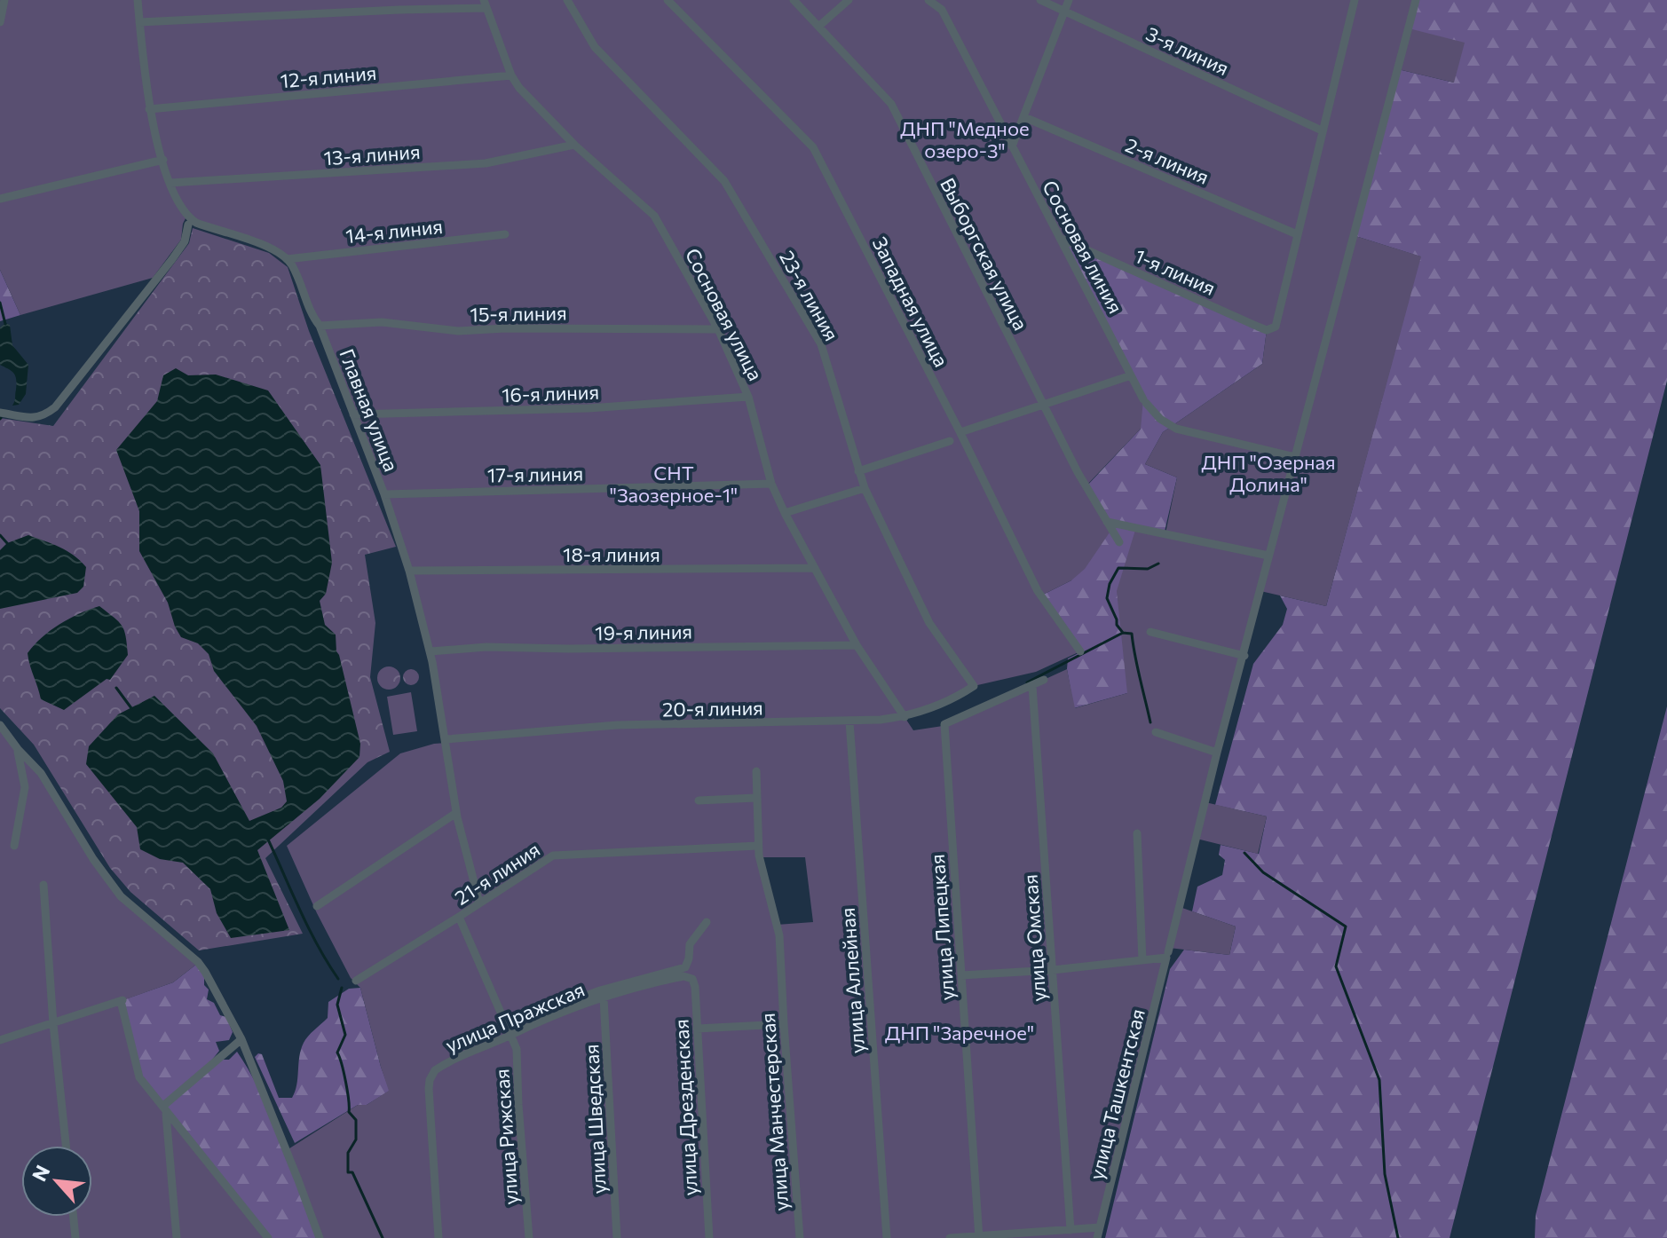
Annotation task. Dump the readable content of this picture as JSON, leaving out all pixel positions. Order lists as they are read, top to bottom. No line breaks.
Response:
{"streets":{"street":["3-я линия","12-я линия","13-я линия","2-я линия","14-я линия","Сосновая линия","Выборгская улица","1-я линия","23-я линия","Западная улица","15-я линия","Сосновая улица","16-я линия","Главная улица","17-я линия","18-я линия","19-я линия","20-я линия","21-я линия","улица Липецкая","улица Омская","улица Аллейная","улица Пражская","улица Ташкентская","улица Дрезденская","улица Манчестерская","улица Шведская","улица Рижская"]},"crossings":[["12-я линия","Сосновая улица"],["13-я линия","Сосновая улица"],["2-я линия","1-я линия"],["14-я линия","Главная улица"],["Сосновая линия","1-я линия"],["Сосновая линия","улица Ташкентская"],["23-я линия","20-я линия"],["15-я линия","Сосновая улица"],["15-я линия","Главная улица"],["Сосновая улица","16-я линия"],["Сосновая улица","17-я линия"],["Сосновая улица","18-я линия"],["Сосновая улица","19-я линия"],["Сосновая улица","20-я линия"],["16-я линия","Главная улица"],["Главная улица","17-я линия"],["Главная улица","18-я линия"],["Главная улица","19-я линия"],["Главная улица","20-я линия"],["Главная улица","21-я линия"],["20-я линия","улица Аллейная"],["21-я линия","улица Манчестерская"],["21-я линия","улица Рижская"],["улица Липецкая","улица Омская"],["улица Пражская","улица Дрезденская"],["улица Пражская","улица Шведская"],["улица Пражская","улица Рижская"]],"parks":["ДНП \"Медное озеро-3\"","ДНП \"Озерная Долина\"","СНТ \"Заозерное-1\"","ДНП \"Заречное\""],"north":"top left"}
